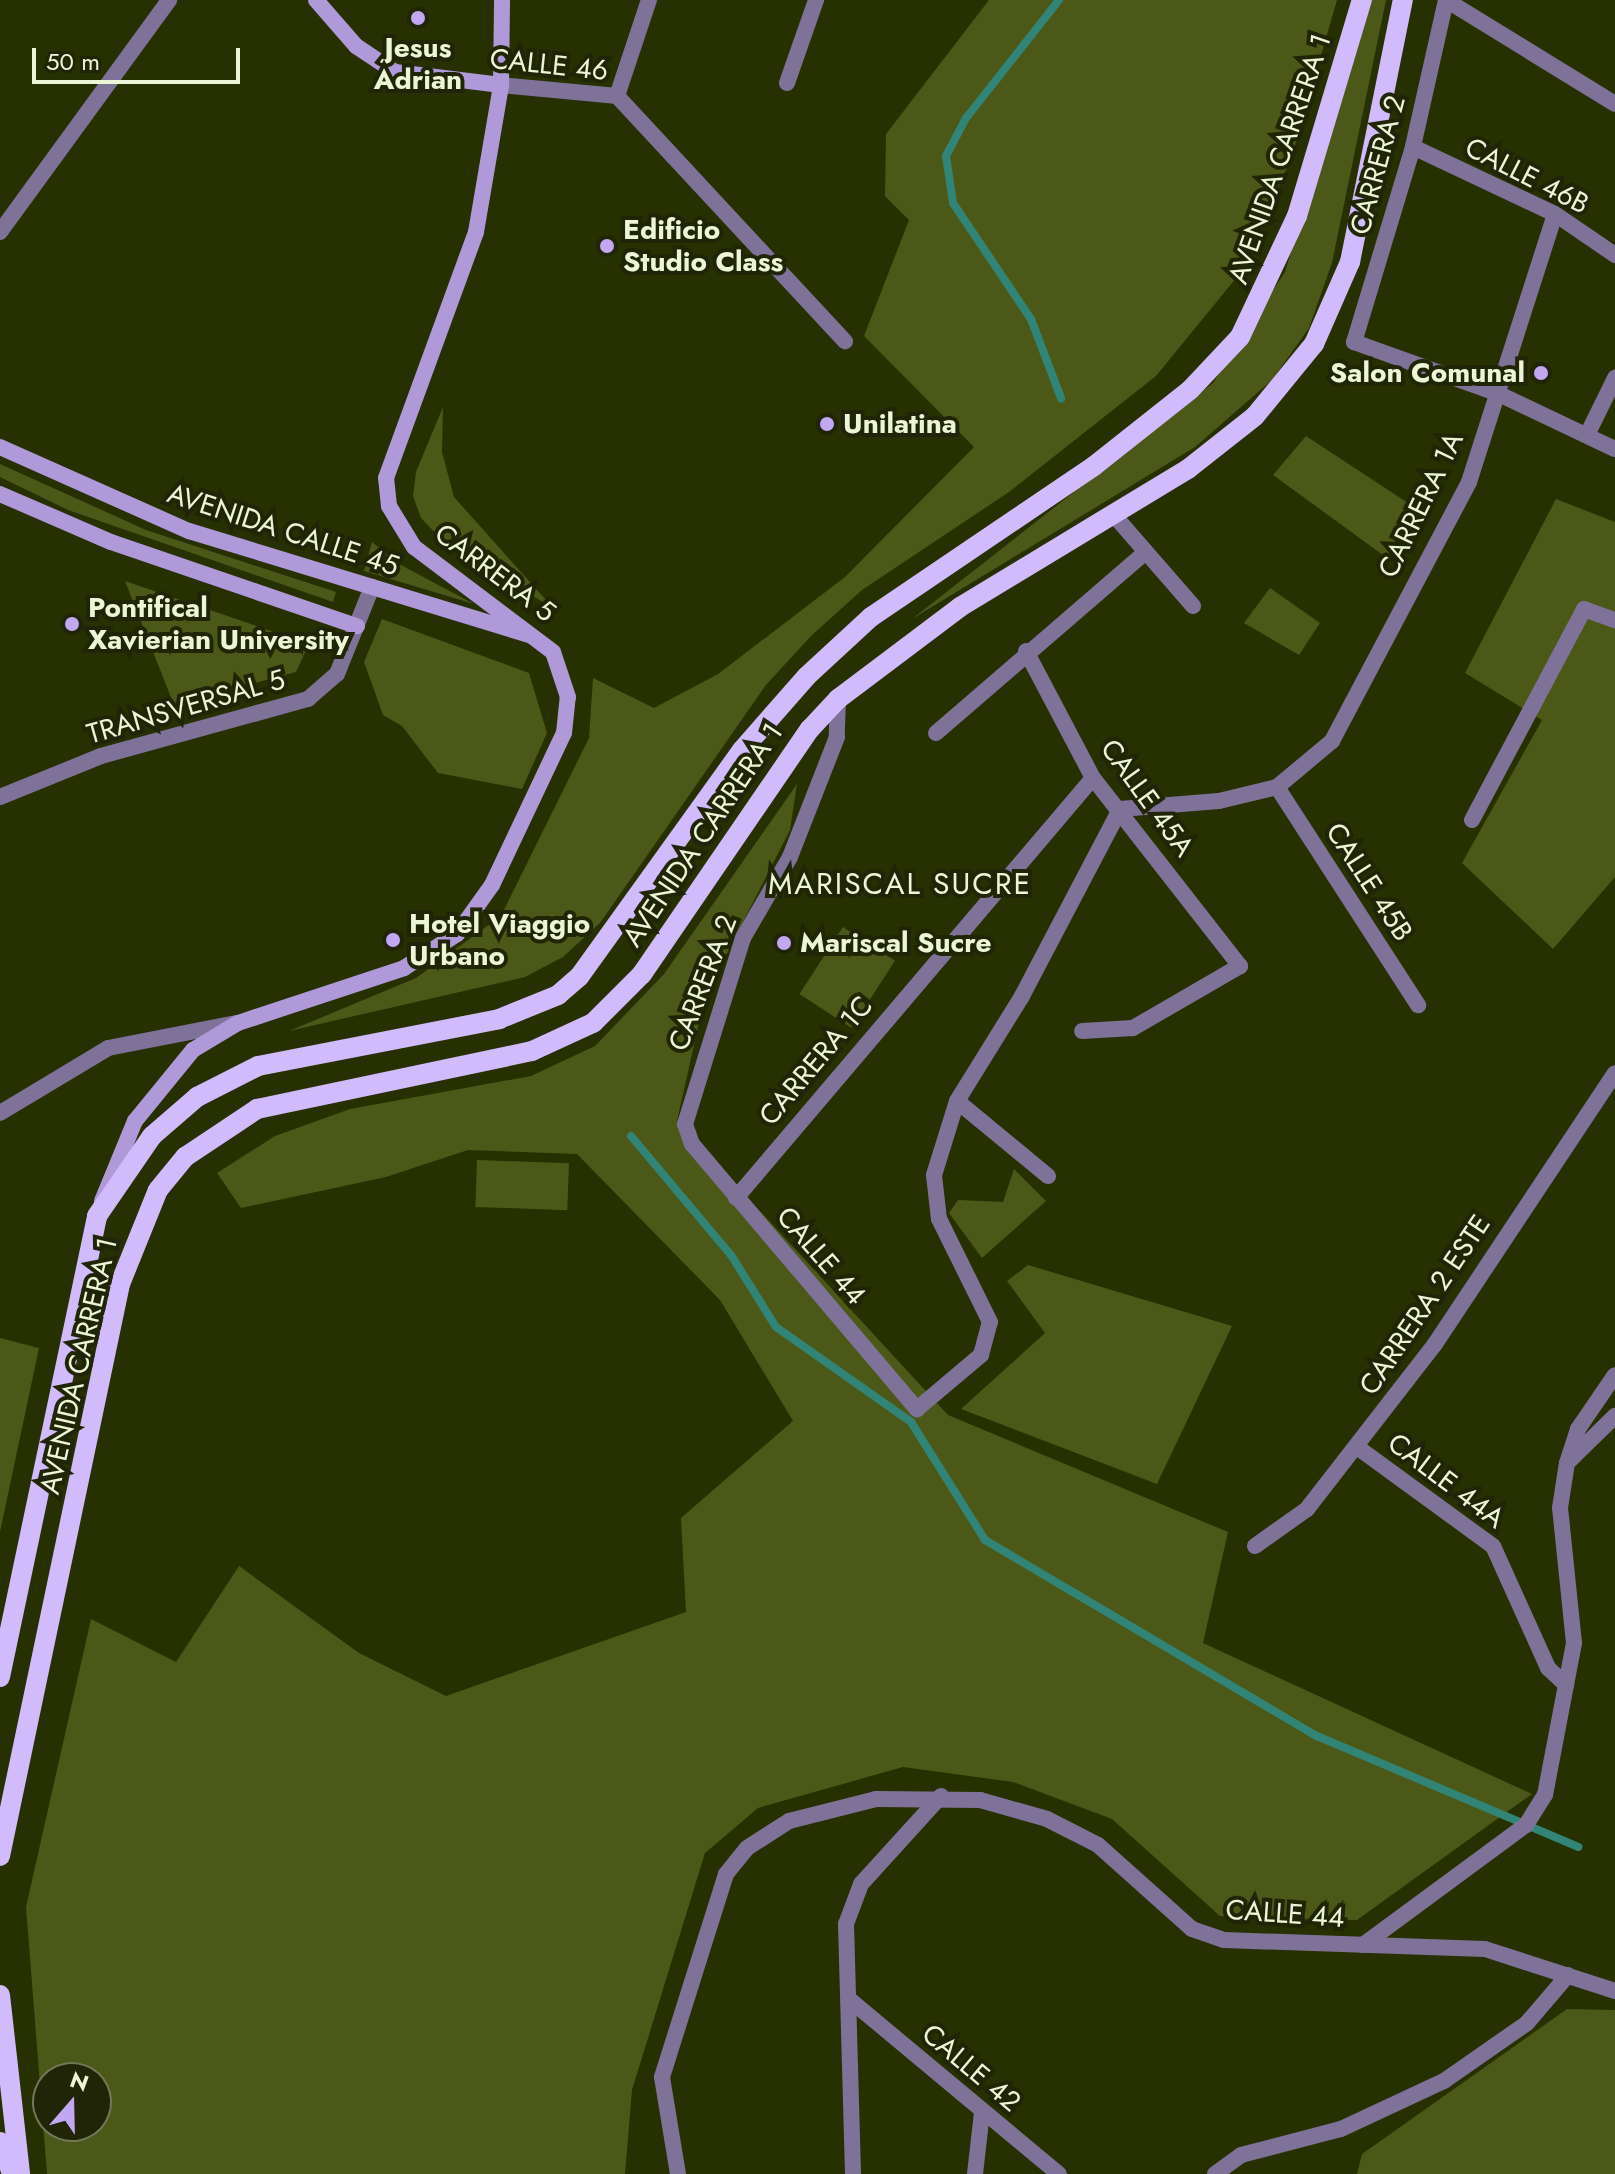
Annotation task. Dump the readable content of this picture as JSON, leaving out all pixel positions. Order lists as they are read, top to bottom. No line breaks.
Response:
{"streets":{"main road":["CALLE 46","AVENIDA CARRERA 1","AVENIDA CALLE 45","CARRERA 5"],"street":["CARRERA 2","CALLE 46B","CARRERA 1A","TRANSVERSAL 5","CALLE 45A","CALLE 45B","CARRERA 1C","CALLE 44","CARRERA 2 ESTE","CALLE 44A","CALLE 42"]},"crossings":[["CALLE 46","CARRERA 5"],["AVENIDA CARRERA 1","CARRERA 2"],["AVENIDA CARRERA 1","CARRERA 5"],["CARRERA 2","CALLE 46B"],["CARRERA 2","CARRERA 1A"],["CARRERA 2","CALLE 44"],["CALLE 46B","CARRERA 1A"],["CARRERA 1A","CALLE 45B"],["AVENIDA CALLE 45","CARRERA 5"],["AVENIDA CALLE 45","TRANSVERSAL 5"],["CALLE 45A","CARRERA 1C"],["CARRERA 1C","CALLE 44"],["CARRERA 2 ESTE","CALLE 44A"]],"districts":["MARISCAL SUCRE"],"places":["Jesus Adrian","Edificio Studio Class","Salon Comunal","Unilatina","Pontifical Xavierian University","Hotel Viaggio Urbano","Mariscal Sucre"],"scale_bar":"50 m","north":"top"}
